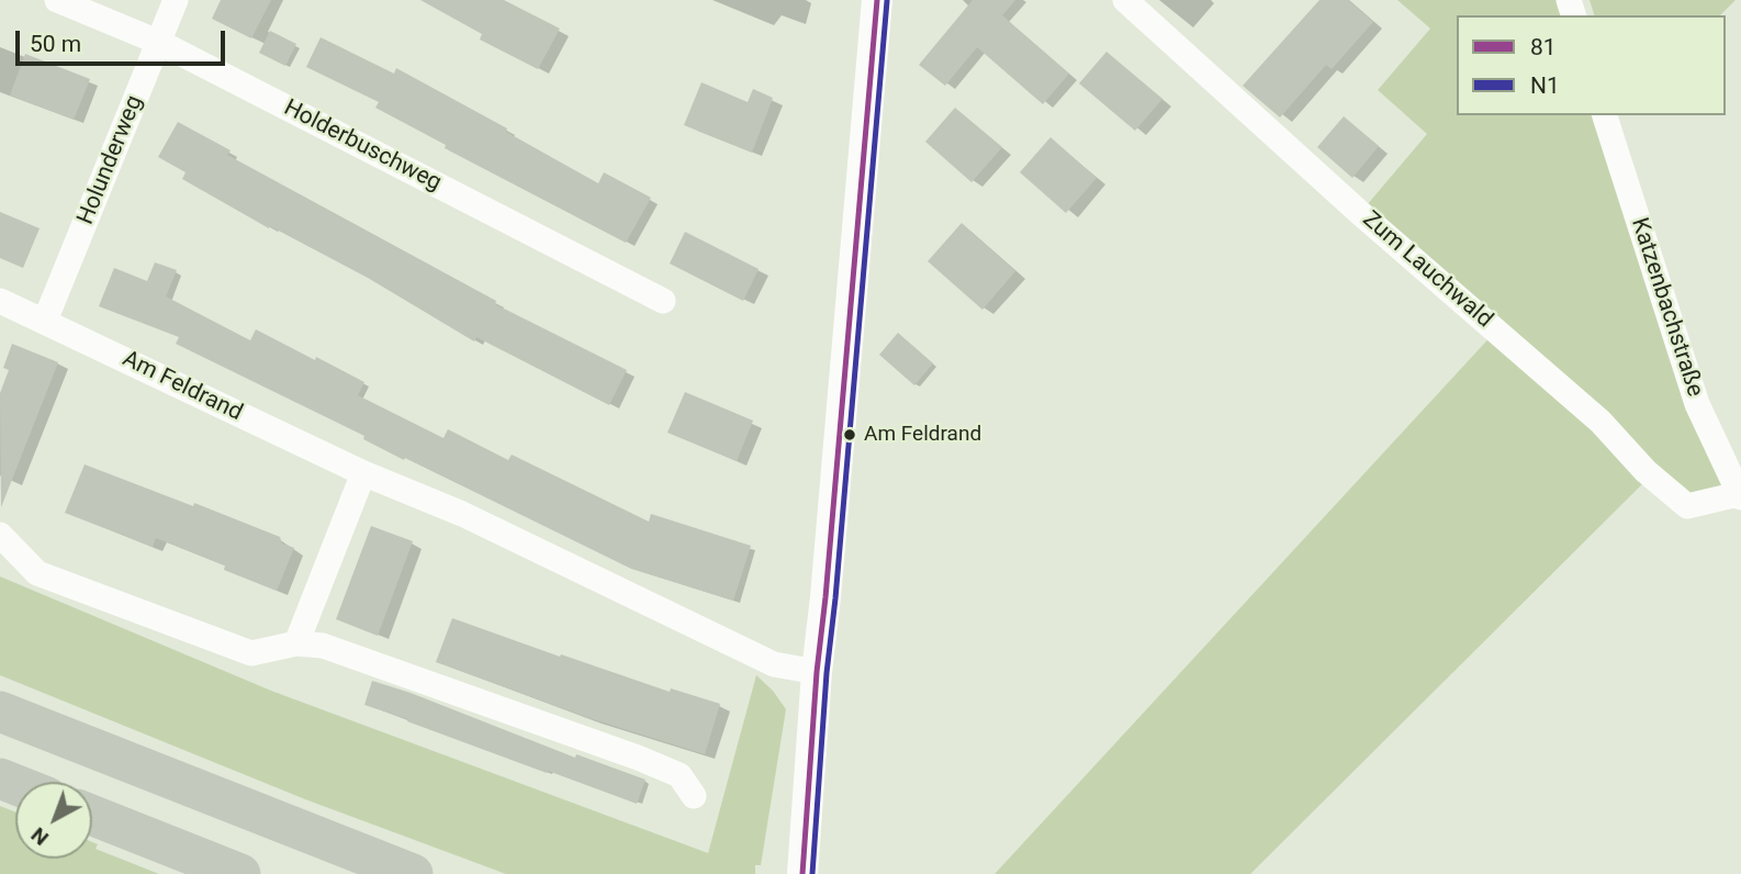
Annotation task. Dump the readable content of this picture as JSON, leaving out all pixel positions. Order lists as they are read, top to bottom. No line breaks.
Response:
{"streets":{"street":["Holderbuschweg","Holunderweg","Zum Lauchwald","Katzenbachstraße","Am Feldrand"]},"crossings":[["Holderbuschweg","Holunderweg"],["Holunderweg","Am Feldrand"],["Zum Lauchwald","Katzenbachstraße"]],"places":["Am Feldrand"],"lines":["transit line 81","transit line N1"],"legend":["81","N1"],"scale_bar":"50 m","north":"bottom left"}
